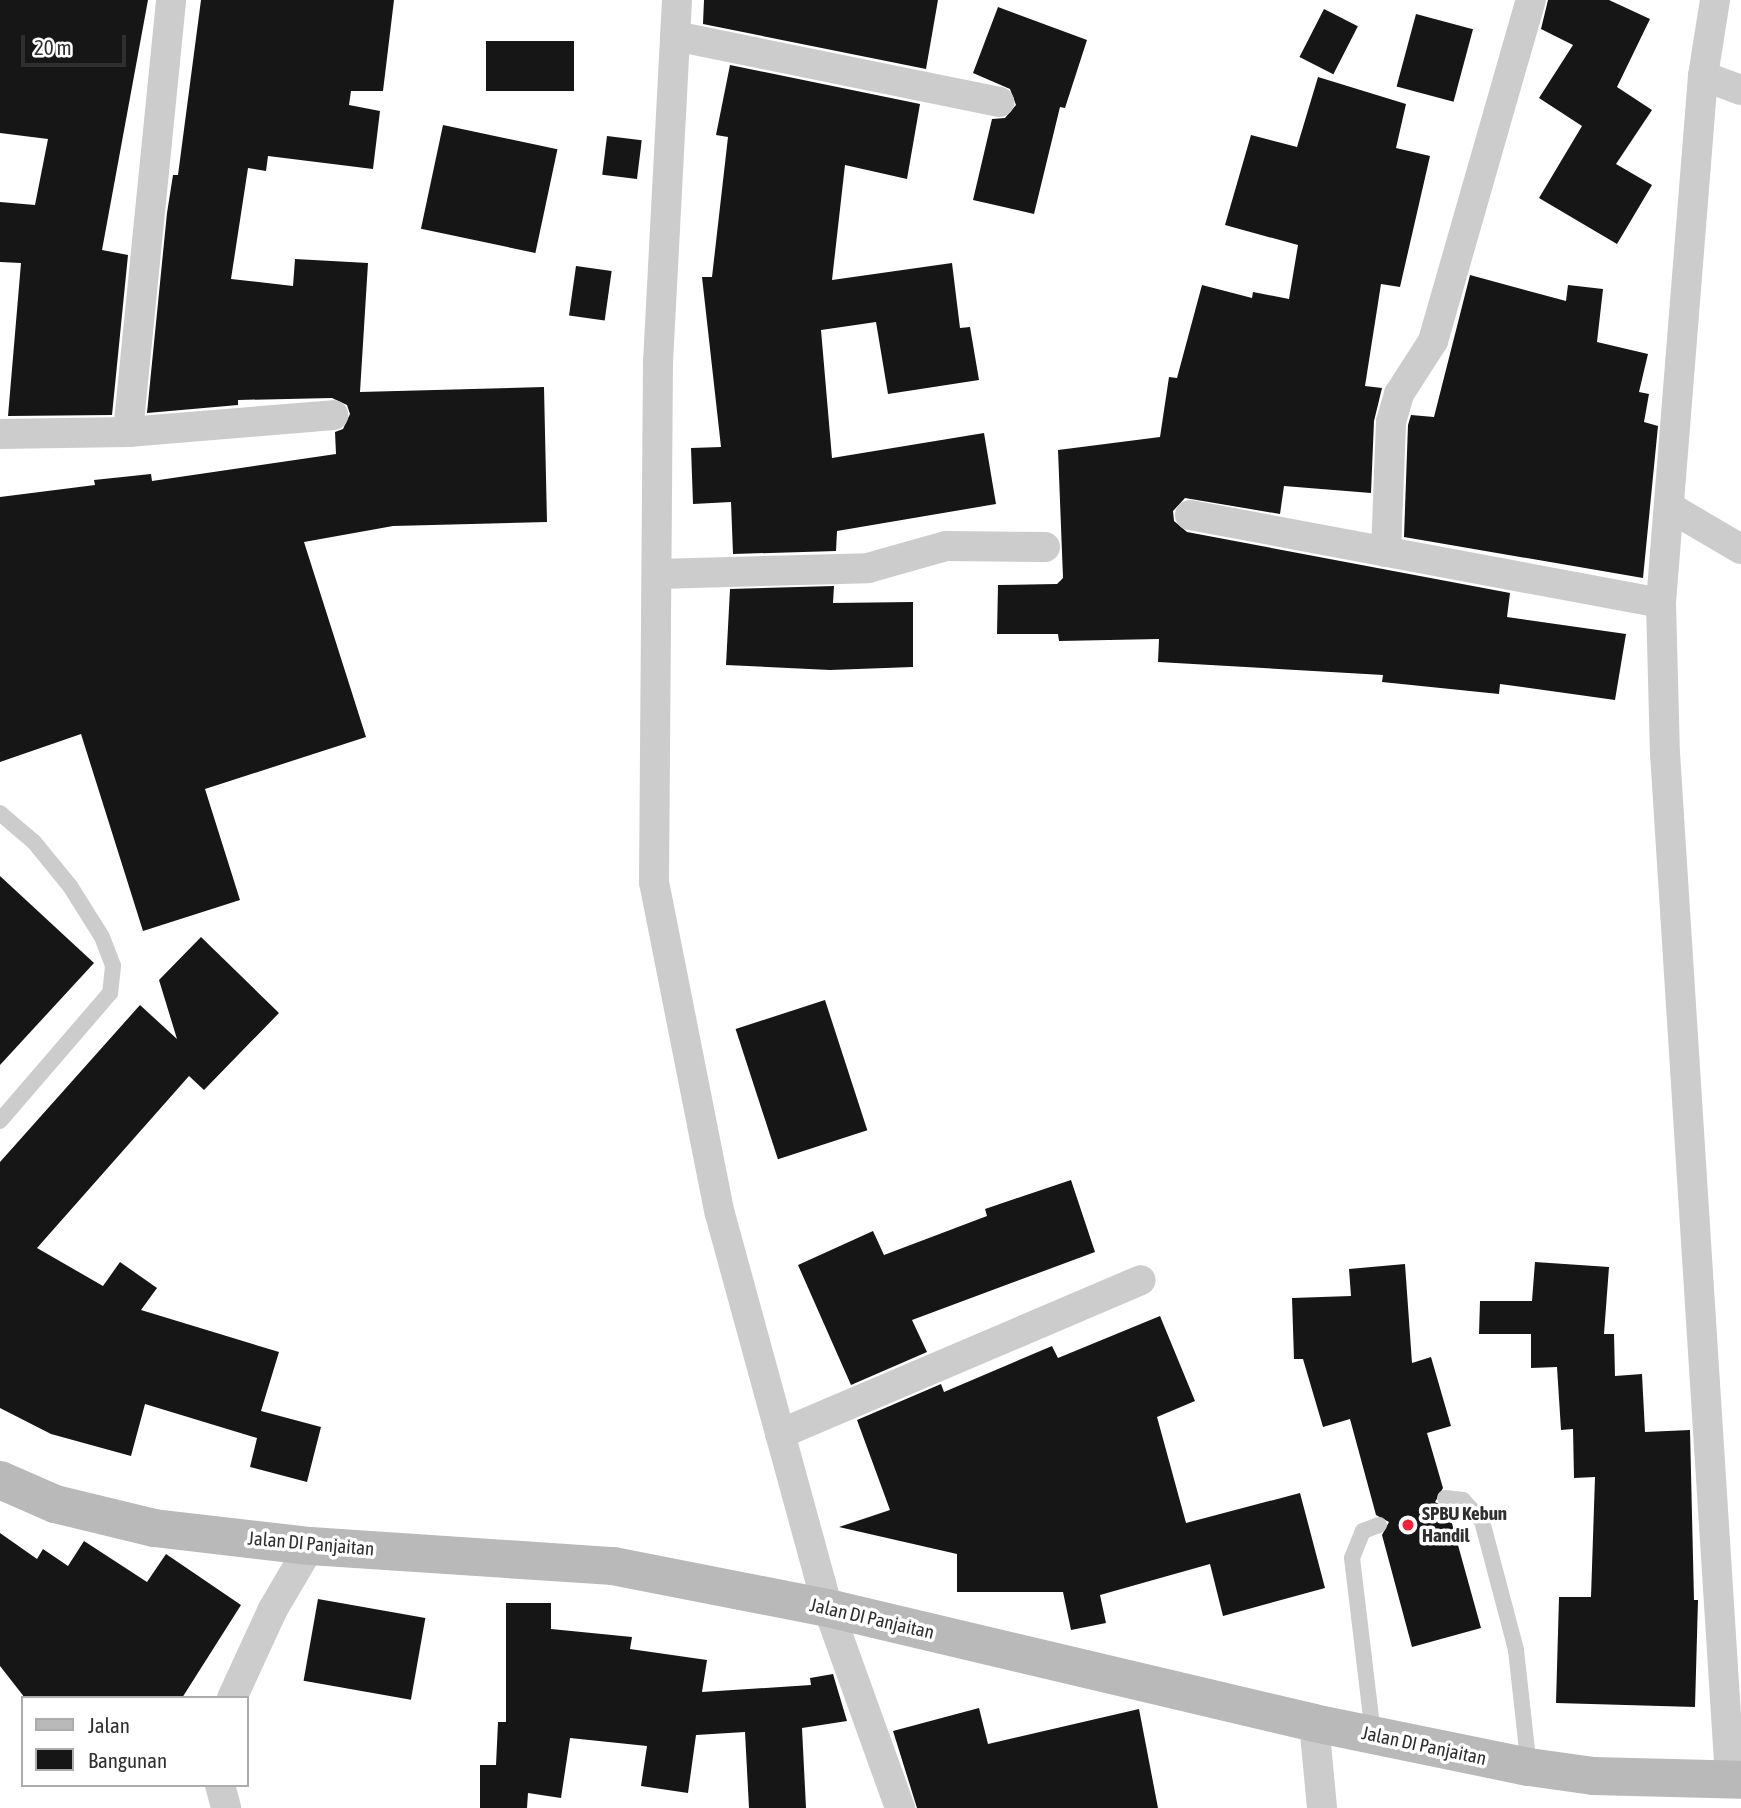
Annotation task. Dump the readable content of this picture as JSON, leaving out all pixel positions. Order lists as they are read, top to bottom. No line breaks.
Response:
{"streets":{"street":["Jalan DI Panjaitan"]},"places":["SPBU Kebun Handil"],"legend":["Jalan","Bangunan"],"scale_bar":"20 m"}
